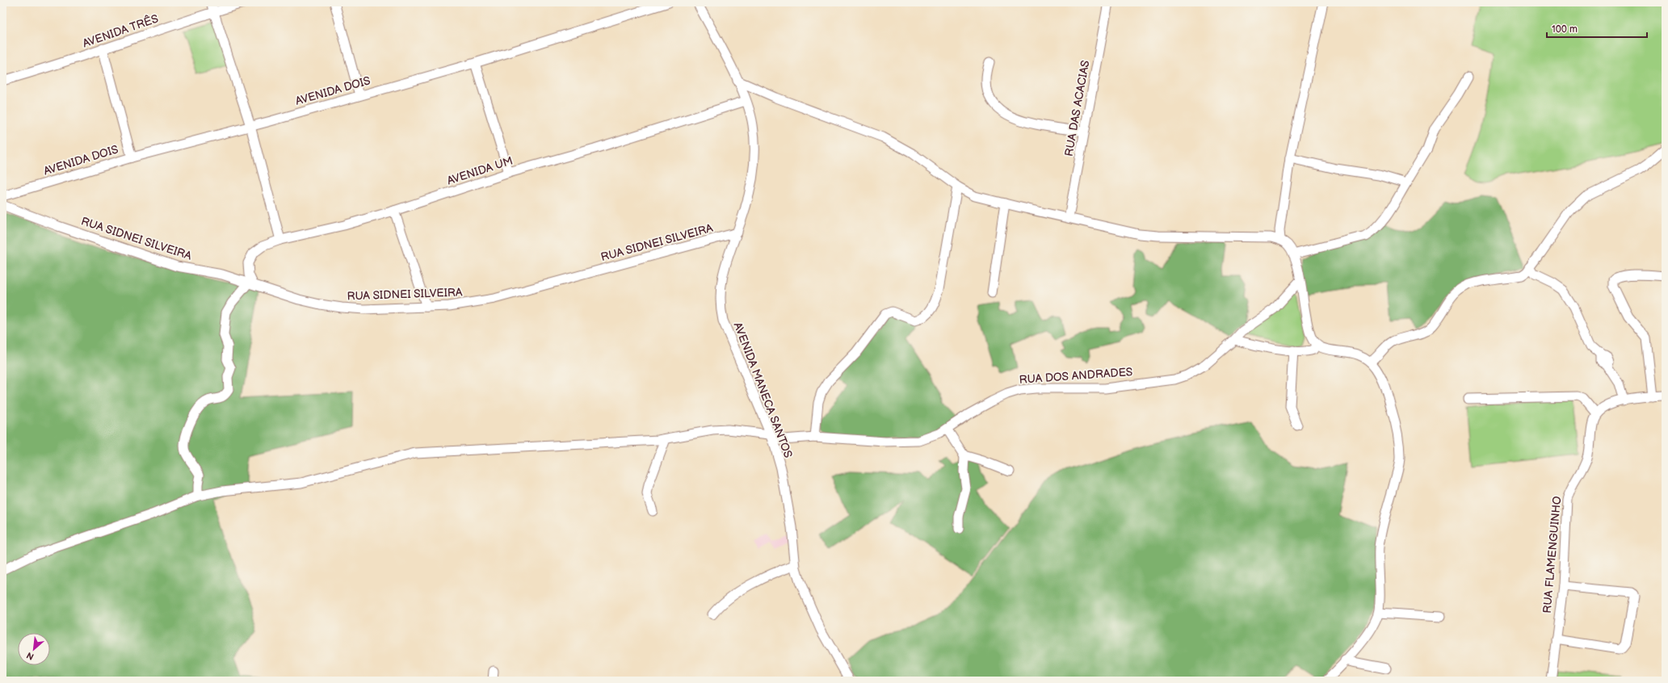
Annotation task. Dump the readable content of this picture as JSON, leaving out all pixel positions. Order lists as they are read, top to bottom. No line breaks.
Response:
{"streets":{"street":["AVENIDA TRÊS","AVENIDA DOIS","RUA DAS ACACIAS","AVENIDA UM","RUA SIDNEI SILVEIRA","RUA DOS ANDRADES","AVENIDA MANECA SANTOS","RUA FLAMENGUINHO"]},"crossings":[["AVENIDA UM","RUA SIDNEI SILVEIRA"],["AVENIDA UM","AVENIDA MANECA SANTOS"],["RUA SIDNEI SILVEIRA","AVENIDA MANECA SANTOS"],["RUA DOS ANDRADES","AVENIDA MANECA SANTOS"]],"scale_bar":"100 m","north":"bottom left"}
